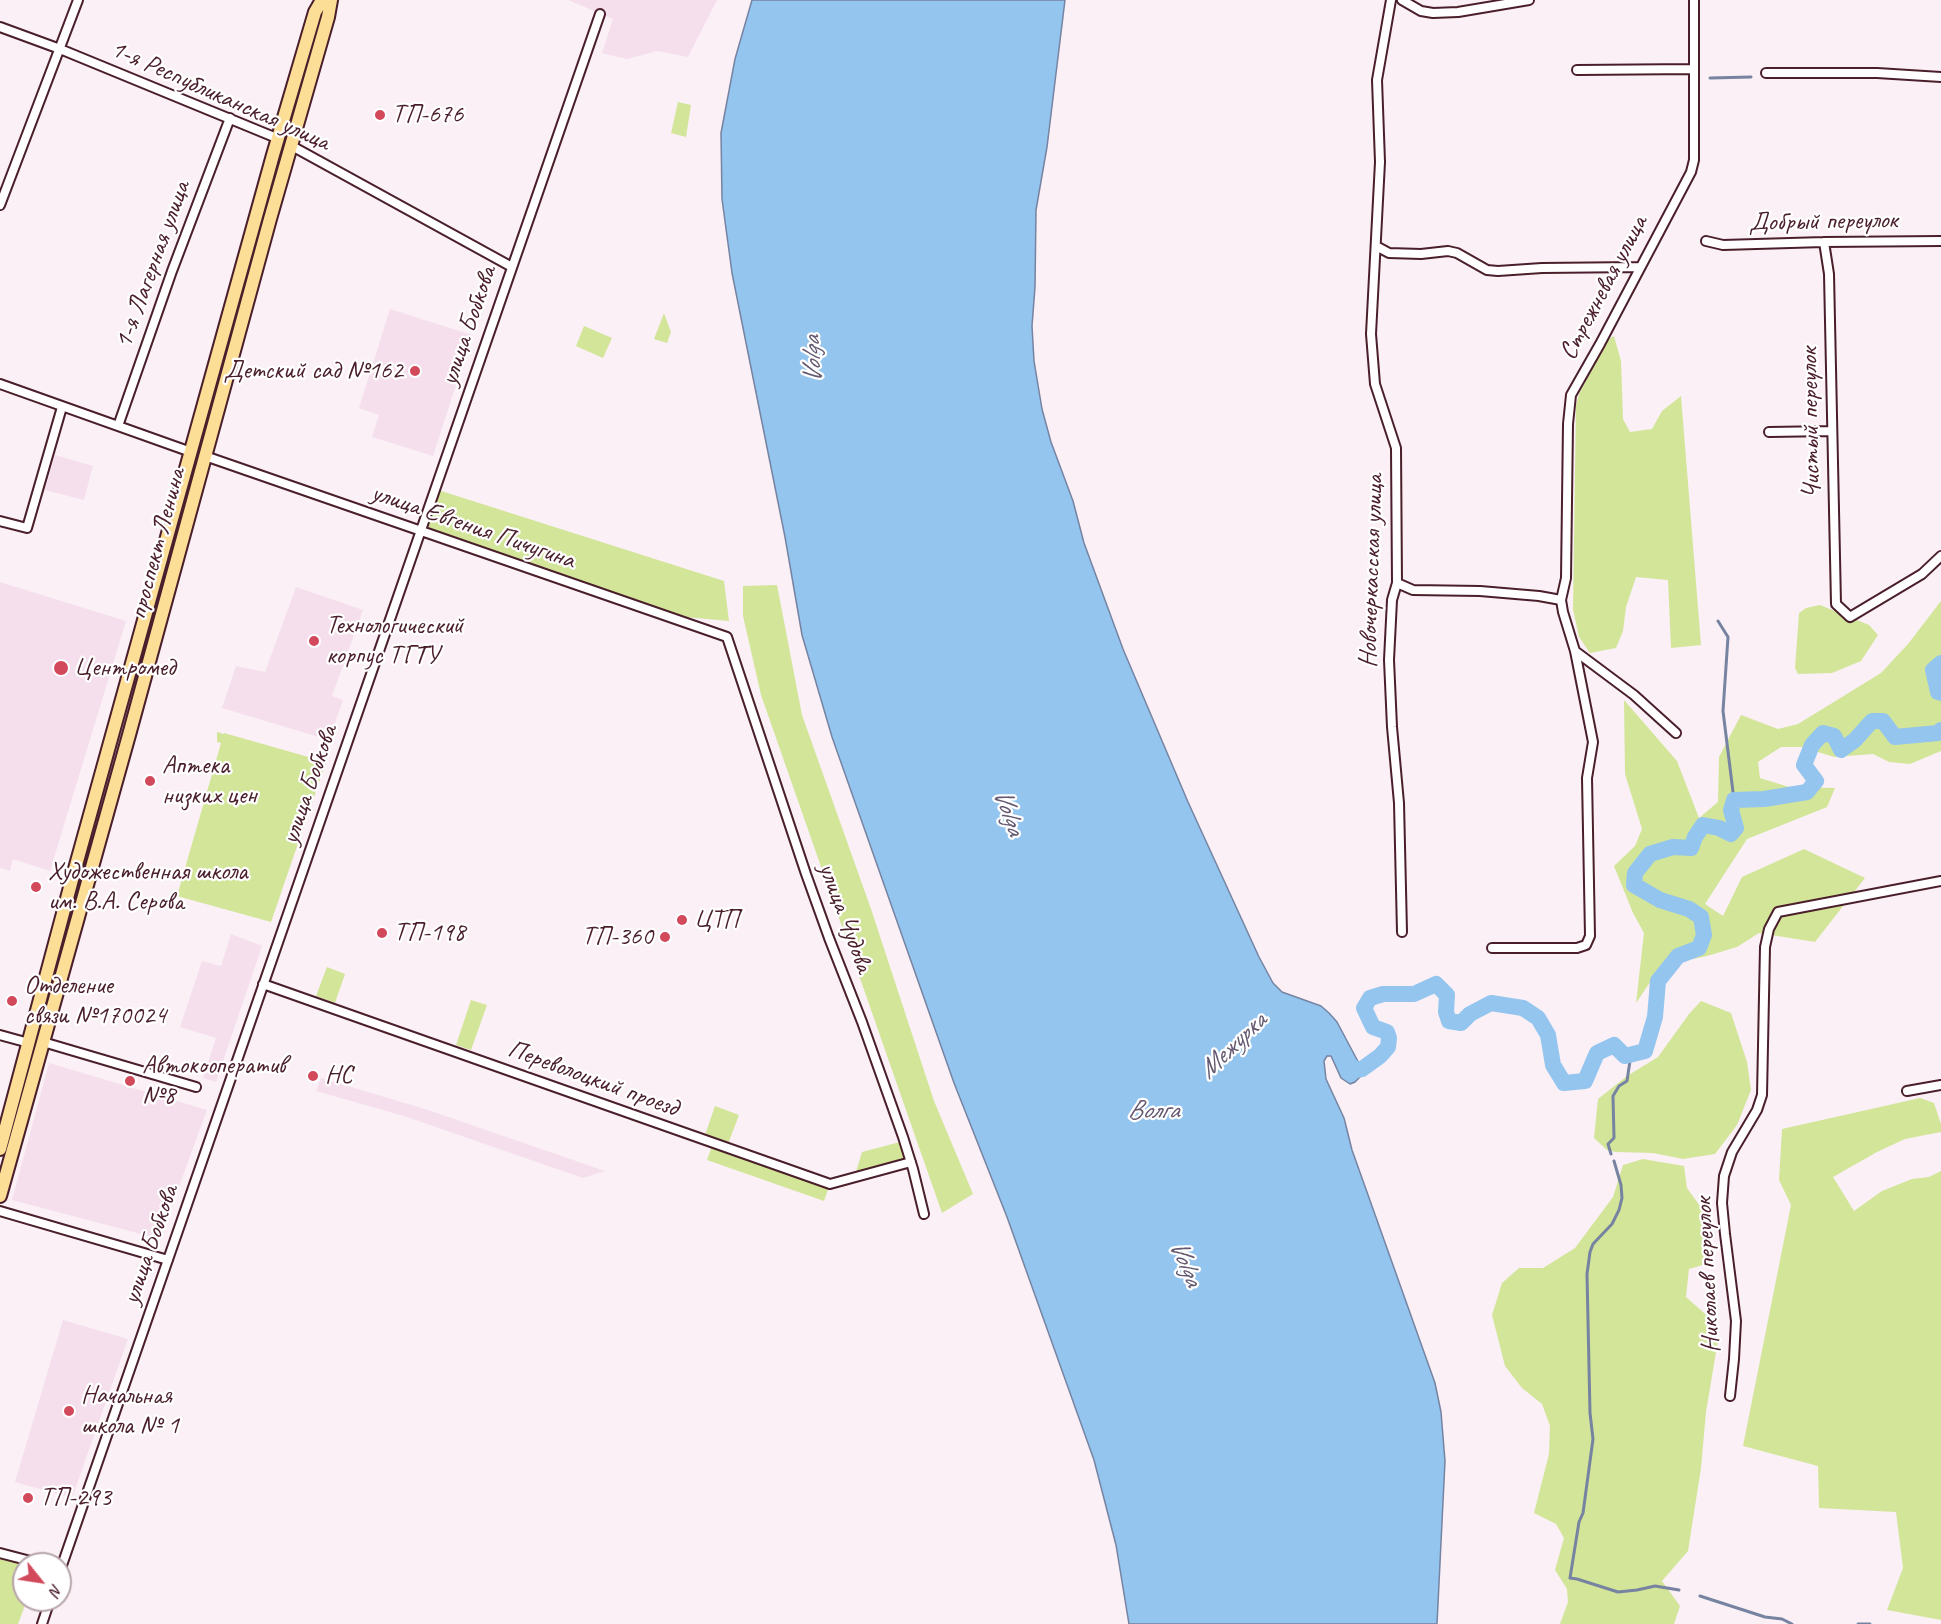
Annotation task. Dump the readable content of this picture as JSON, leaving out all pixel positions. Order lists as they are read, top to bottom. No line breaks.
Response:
{"streets":{"main road":["проспект Ленина"],"street":["1-я Республиканская улица","Добрый переулок","1-я Лагерная улица","Стрежневая улица","улица Бобкова","Чистый переулок","улица Евгения Пичугина","Новочеркасская улица","улица Чудова","Переволоцкий проезд","Николаев переулок"]},"crossings":[["1-я Республиканская улица","1-я Лагерная улица"],["1-я Республиканская улица","улица Бобкова"],["1-я Республиканская улица","проспект Ленина"],["Добрый переулок","Чистый переулок"],["улица Бобкова","улица Евгения Пичугина"],["улица Бобкова","Переволоцкий проезд"],["улица Евгения Пичугина","проспект Ленина"],["улица Евгения Пичугина","улица Чудова"],["улица Чудова","Переволоцкий проезд"]],"water":["Volga","Межурка","Волга"],"places":["ТП-676","Детский сад №162","Технологический корпус ТГТУ","Центромед","Аптека низких цен","Художественная школа им. В.А. Серова","ЦТП","ТП-198","ТП-360","Отделение связи №170024","НС","Автокооператив №8","Начальная школа № 1","ТП-293"],"north":"bottom right"}
